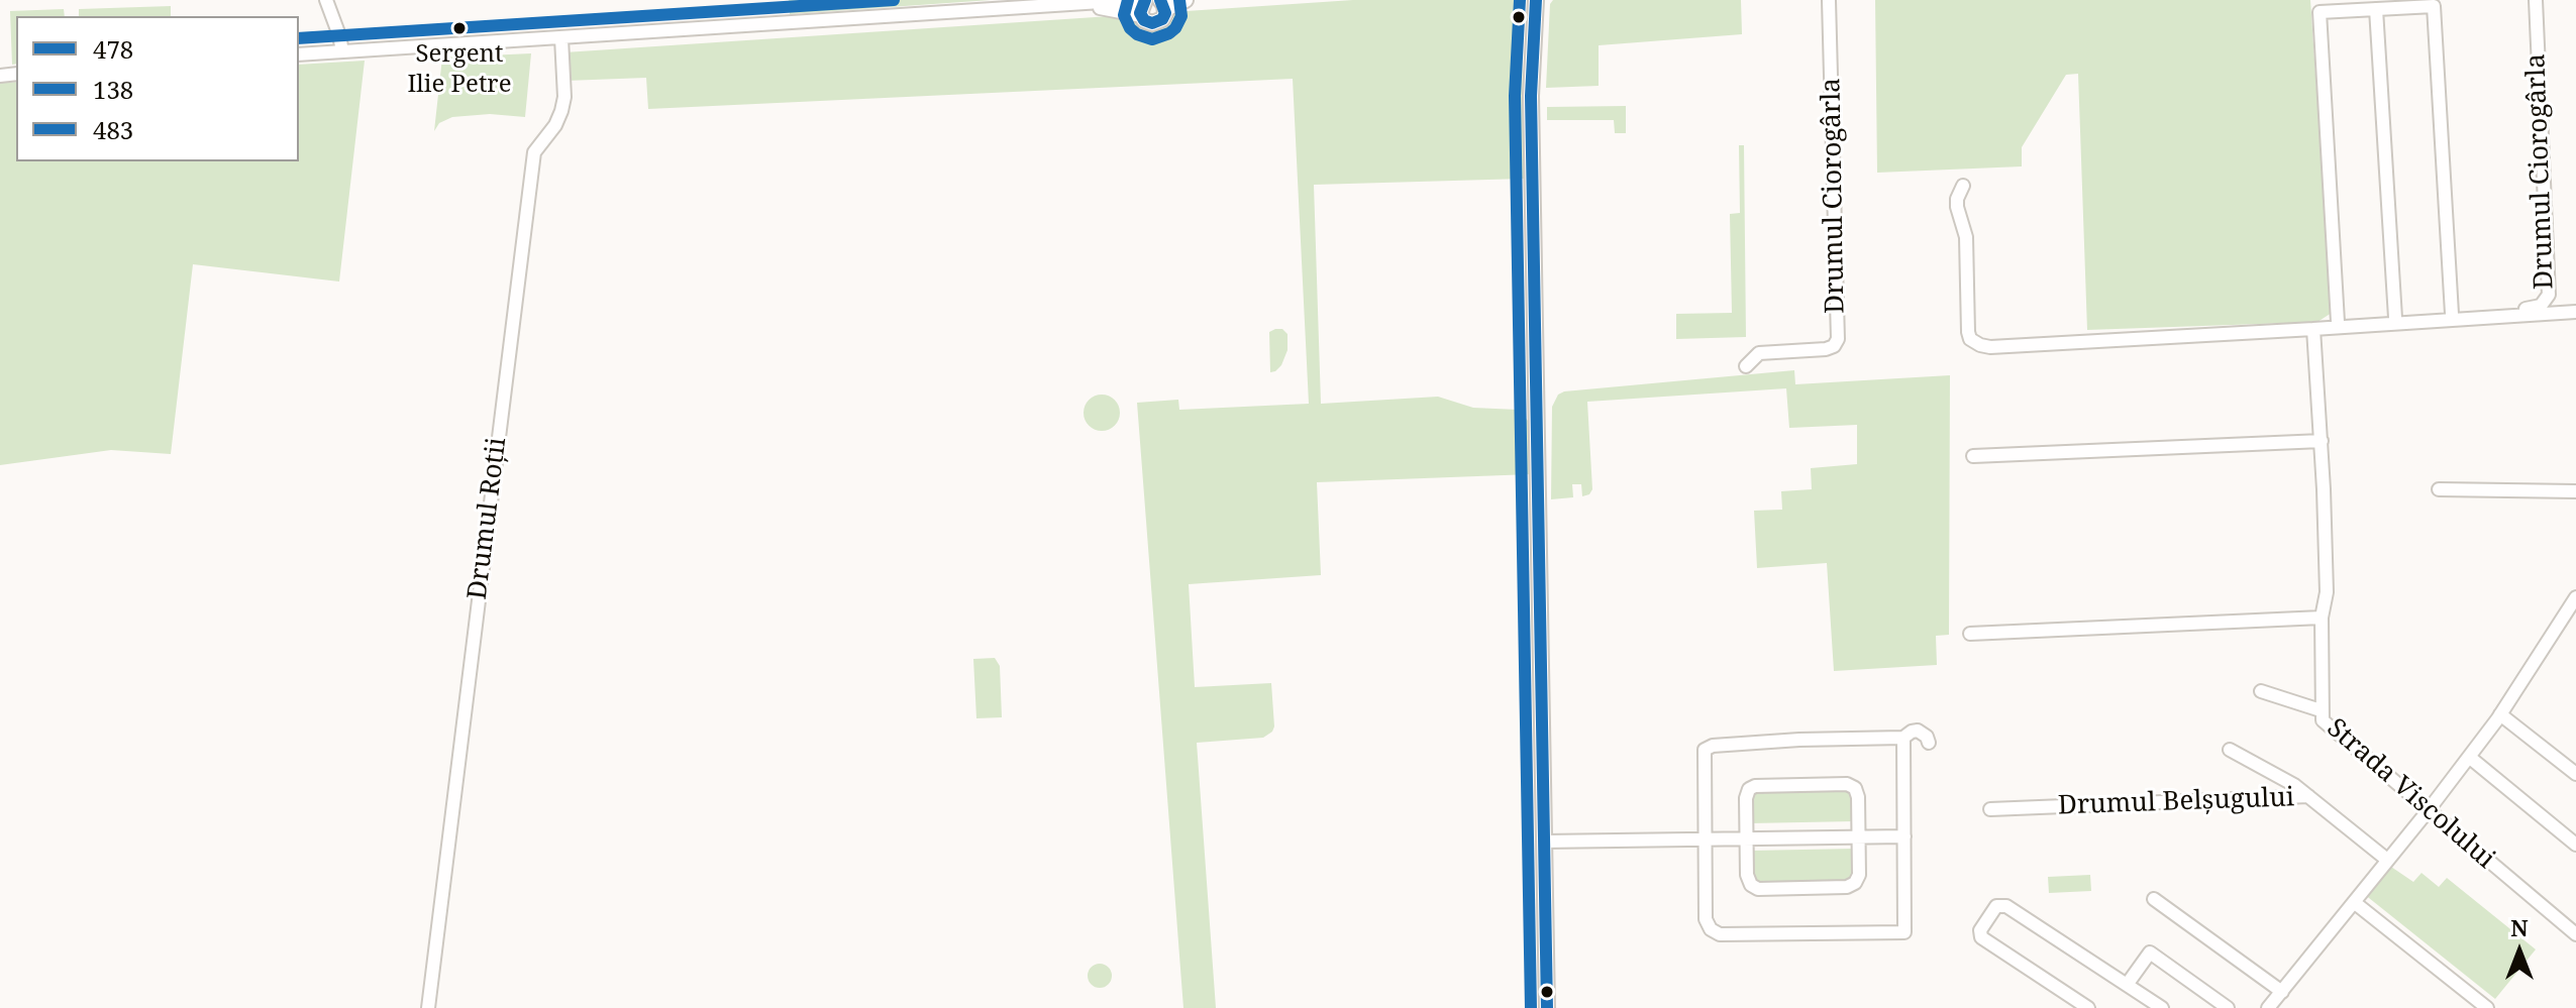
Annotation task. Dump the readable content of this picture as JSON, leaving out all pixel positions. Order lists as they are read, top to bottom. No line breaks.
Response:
{"streets":{"street":["Drumul Ciorogârla","Drumul Roții","Strada Viscolului","Drumul Belșugului"]},"crossings":[["Drumul Ciorogârla","Strada Viscolului"]],"places":["Sergent Ilie Petre"],"lines":["transit line 478","transit line 138","transit line 483"],"legend":["478","138","483"],"north":"top"}
